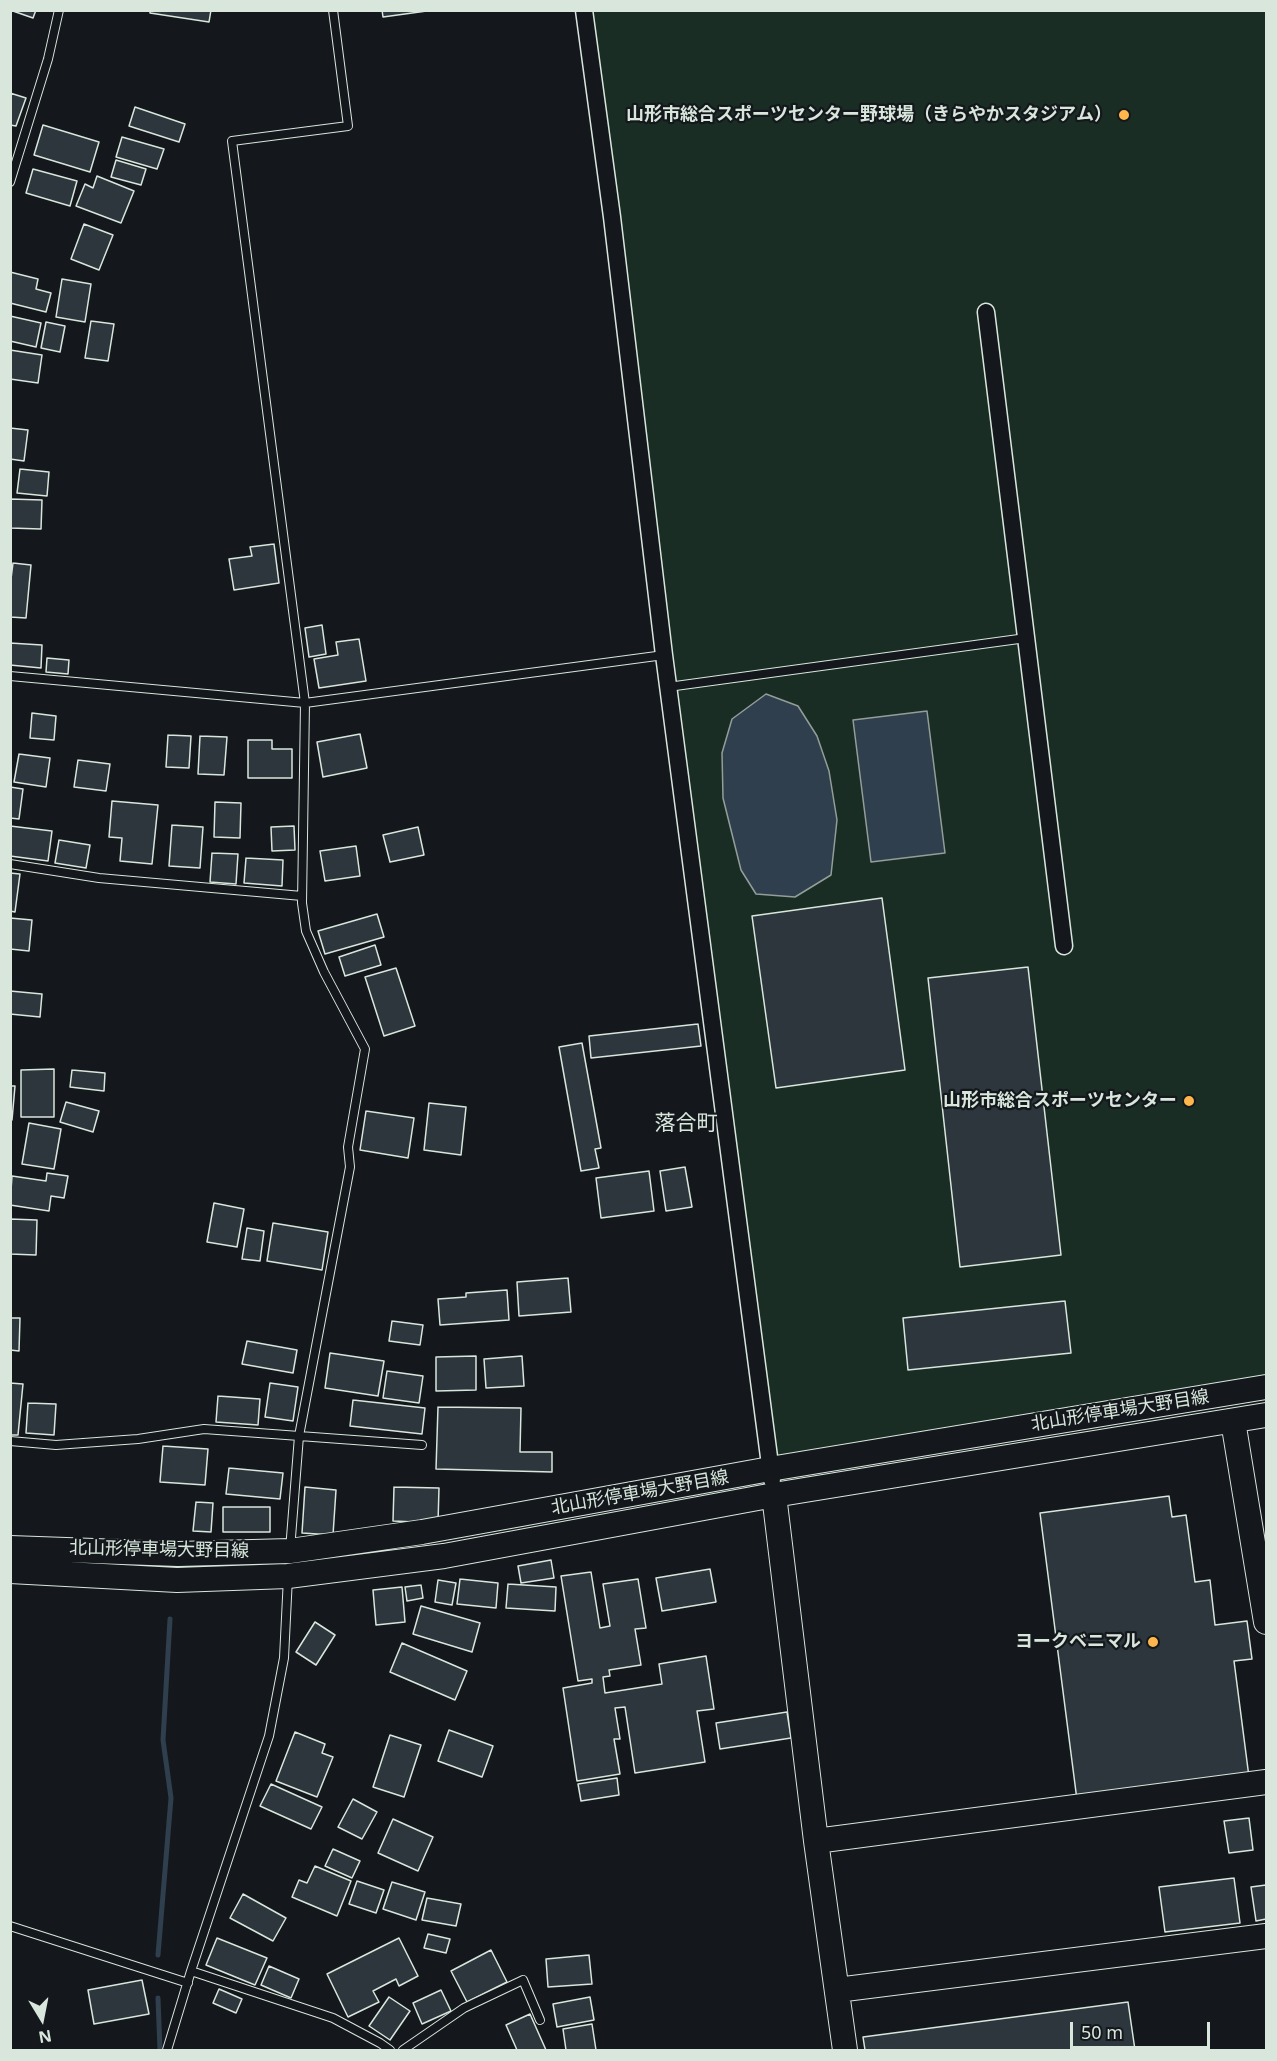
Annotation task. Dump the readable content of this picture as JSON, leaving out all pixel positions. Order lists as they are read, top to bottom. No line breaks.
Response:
{"streets":{"main road":["北山形停車場大野目線"]},"districts":["落合町"],"places":["山形市総合スポーツセンター野球場（きらやかスタジアム）","山形市総合スポーツセンター","ヨークベニマル"],"scale_bar":"50 m","north":"bottom"}
